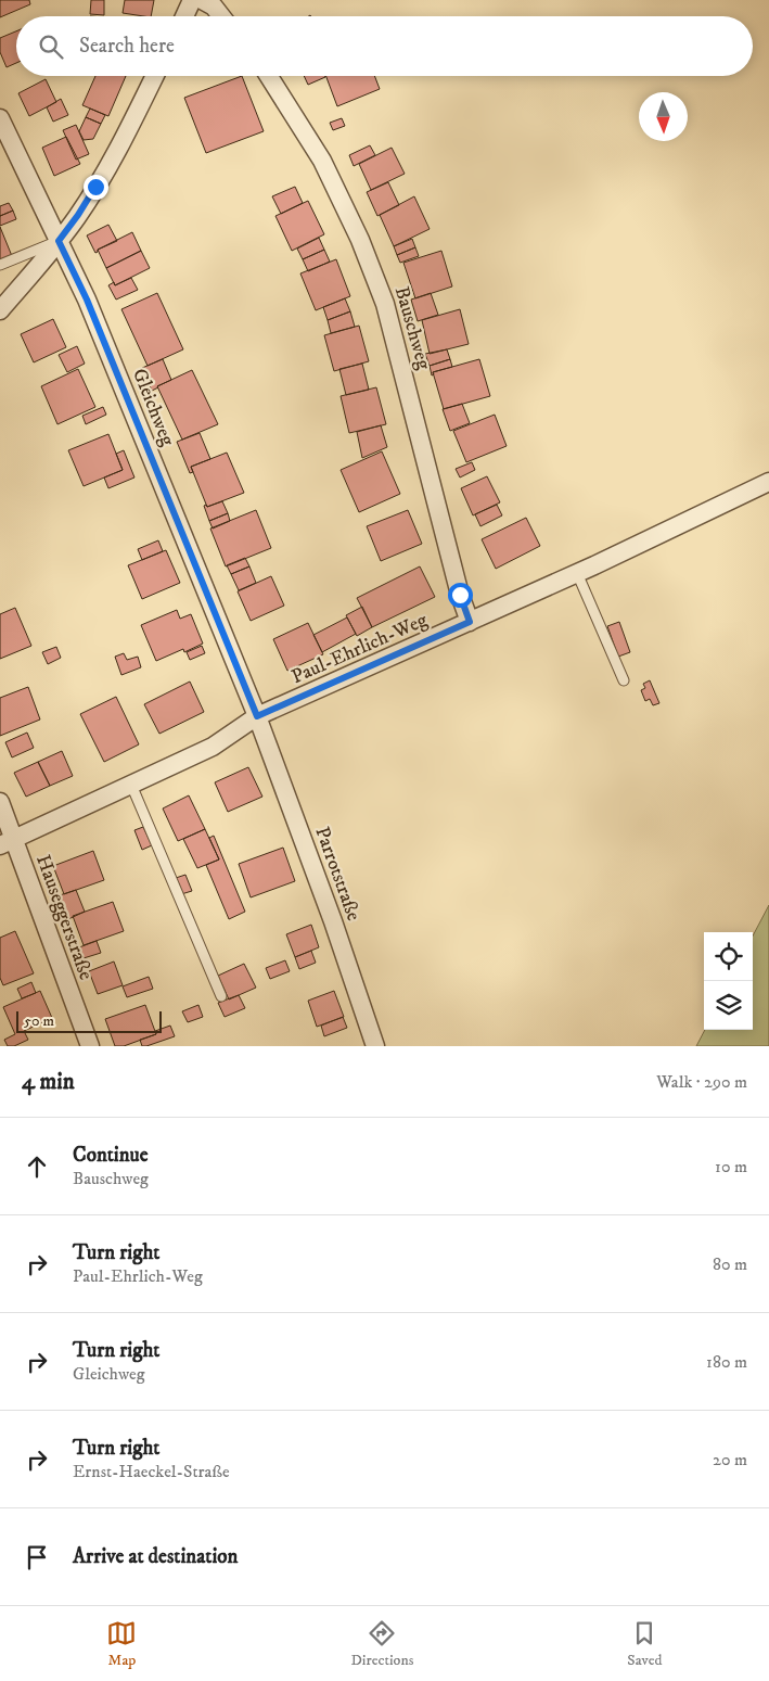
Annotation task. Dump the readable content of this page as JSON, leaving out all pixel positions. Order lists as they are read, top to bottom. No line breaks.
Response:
{"streets":{"street":["Bauschweg","Gleichweg","Paul-Ehrlich-Weg","Parrotstraße","Hauseggerstraße"]},"crossings":[["Bauschweg","Paul-Ehrlich-Weg"],["Gleichweg","Paul-Ehrlich-Weg"],["Gleichweg","Parrotstraße"],["Paul-Ehrlich-Weg","Parrotstraße"],["Paul-Ehrlich-Weg","Hauseggerstraße"]],"scale_bar":"50 m","north":"bottom","page":{"search":"Search here","scale":"50 m","heading":["4 min","Walk · 290 m"],"list":[["Continue","Bauschweg","10 m"],["Turn right","Paul-Ehrlich-Weg","80 m"],["Turn right","Gleichweg","180 m"],["Turn right","Ernst-Haeckel-Straße","20 m"],"Arrive at destination"],"nav":["Map","Directions","Saved"]}}
